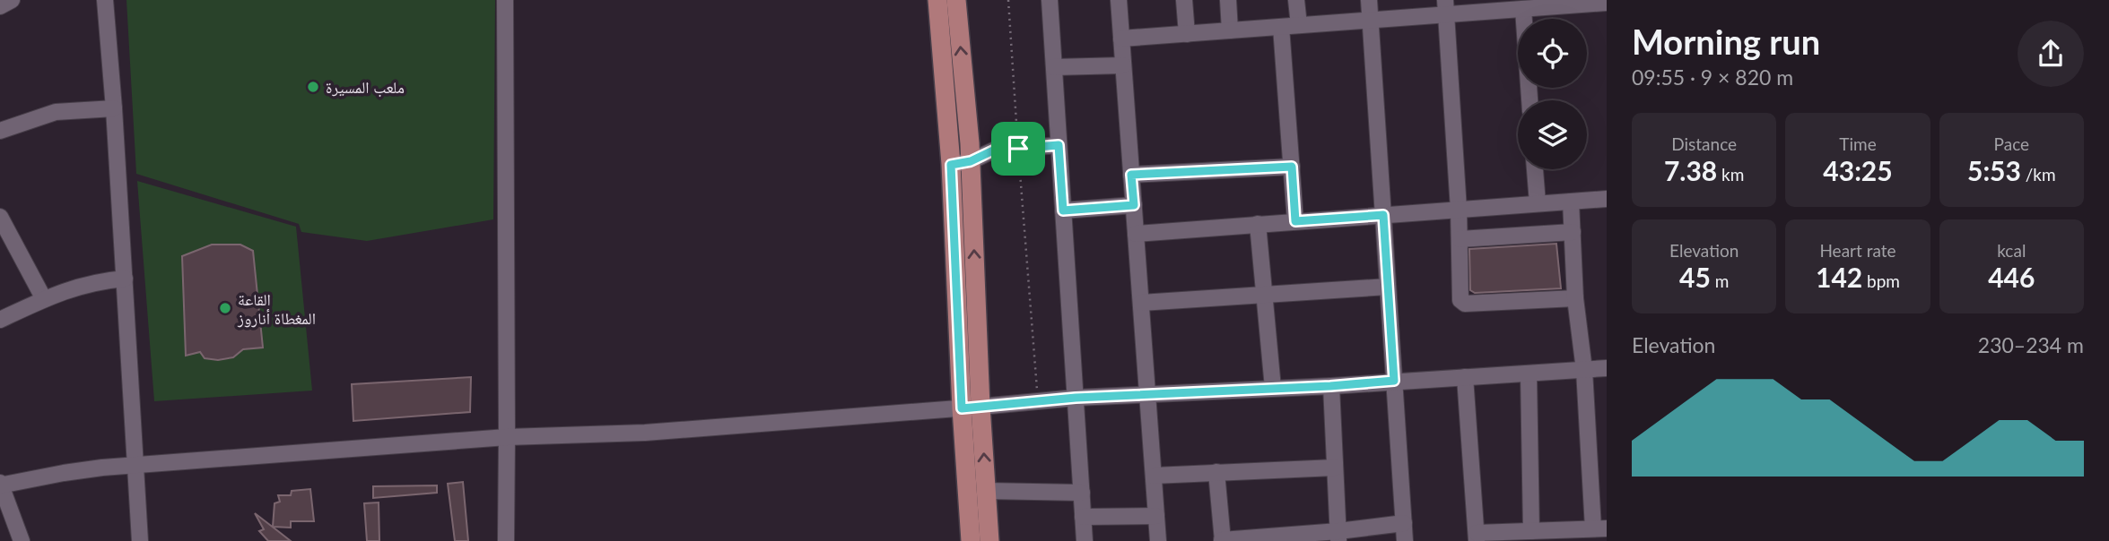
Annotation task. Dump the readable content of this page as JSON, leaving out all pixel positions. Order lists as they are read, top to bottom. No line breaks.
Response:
{"places":["ملعب المسيرة","القاعة المغطاة أناروز"],"page":{"heading":["Morning run","09:55 · 9 × 820 m"],"stats":[["Distance","7.38 km"],["Time","43:25"],["Pace","5:53 /km"],["Elevation","45 m"],["Heart rate","142 bpm"],["kcal","446"]],"chart":["Elevation","230–234 m"]}}
